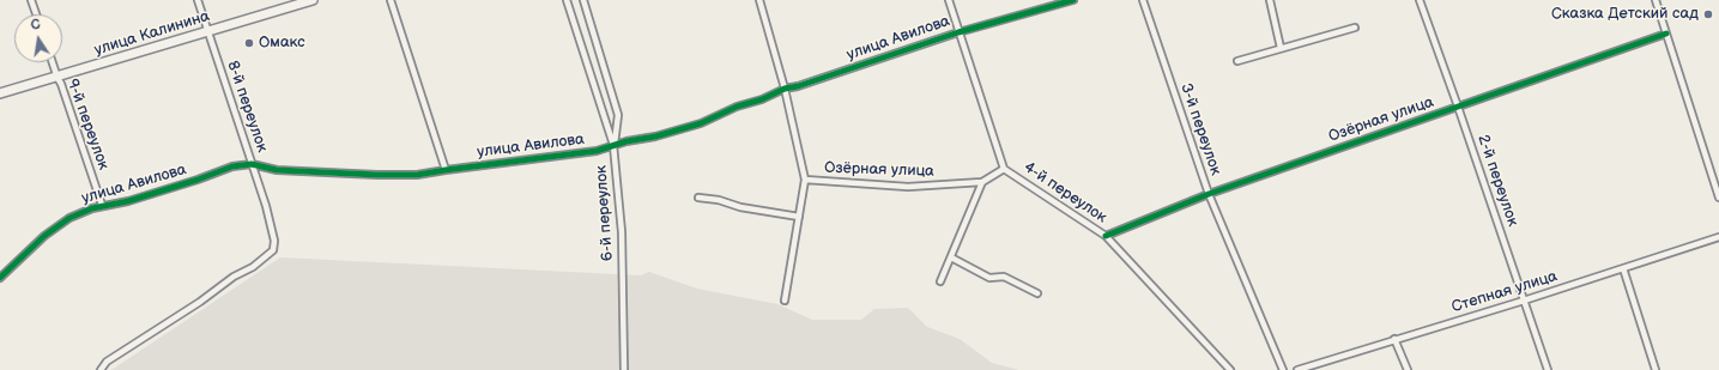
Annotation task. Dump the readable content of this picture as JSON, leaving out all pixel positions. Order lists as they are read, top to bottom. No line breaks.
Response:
{"streets":{"main road":["улица Калинина"],"street":["улица Авилова","8-й переулок","Озёрная улица","9-й переулок","3-й переулок","2-й переулок","4-й переулок","6-й переулок","Степная улица"]},"crossings":[["улица Калинина","8-й переулок"],["улица Калинина","9-й переулок"],["улица Авилова","8-й переулок"],["улица Авилова","9-й переулок"],["улица Авилова","4-й переулок"],["улица Авилова","6-й переулок"],["Озёрная улица","3-й переулок"],["Озёрная улица","2-й переулок"],["Озёрная улица","4-й переулок"],["2-й переулок","Степная улица"]],"places":["Сказка Детский сад","Омакс"],"north":"top"}
